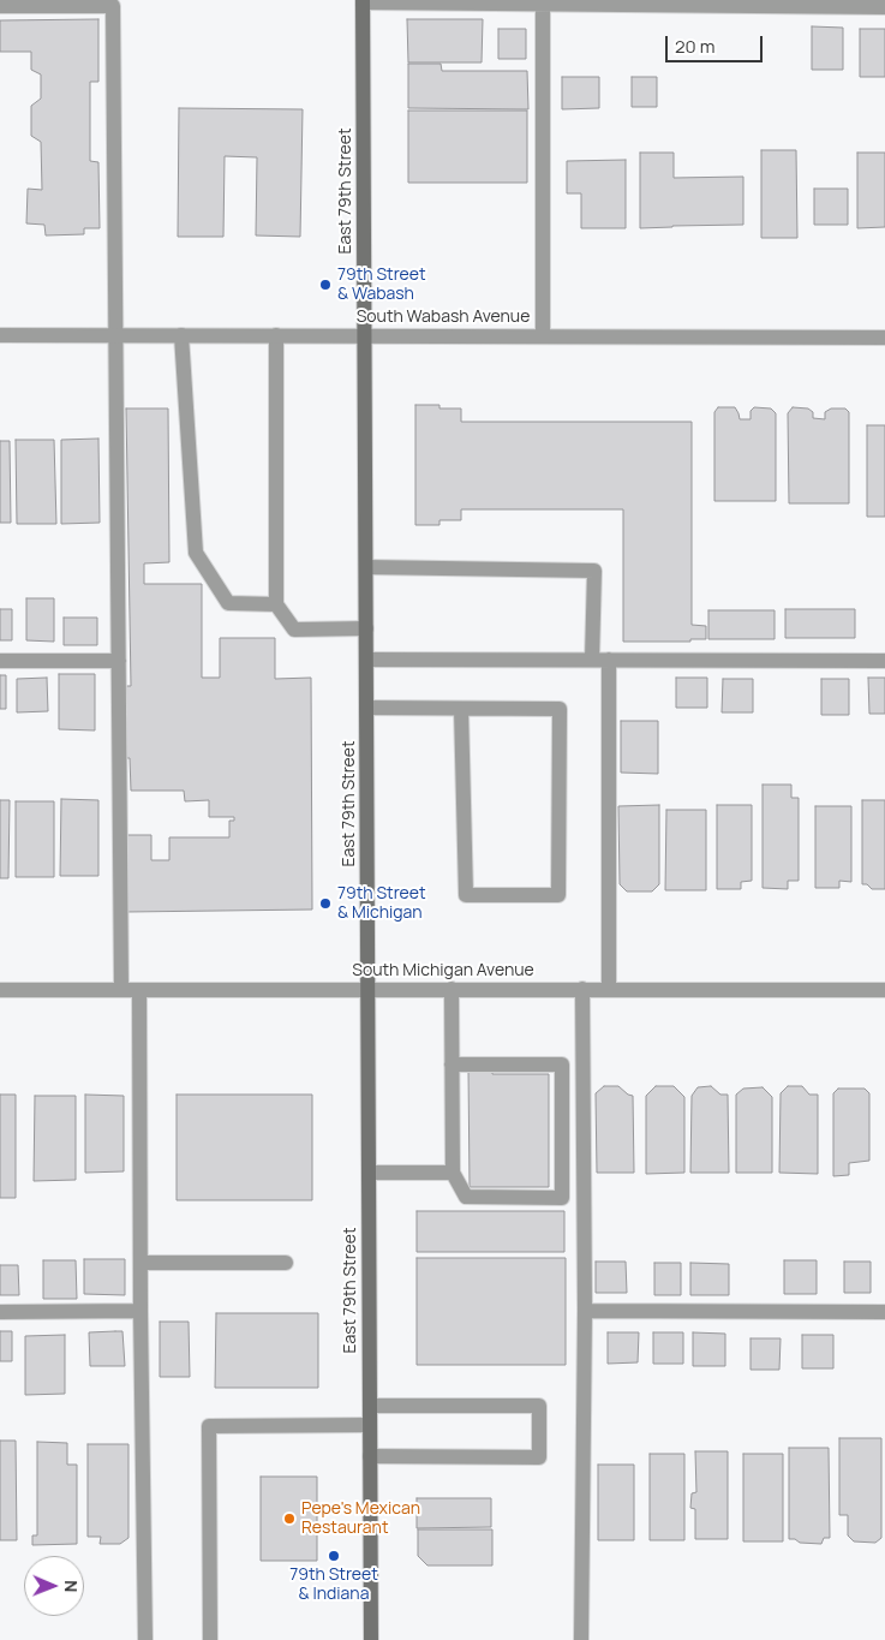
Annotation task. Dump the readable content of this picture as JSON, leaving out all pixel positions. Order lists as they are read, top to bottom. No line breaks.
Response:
{"streets":{"main road":["East 79th Street"],"street":["South Wabash Avenue","South Michigan Avenue"]},"crossings":[["East 79th Street","South Wabash Avenue"],["East 79th Street","South Michigan Avenue"]],"places":["79th Street & Wabash","79th Street & Michigan","Pepe's Mexican Restaurant","79th Street & Indiana"],"scale_bar":"20 m","north":"right"}
